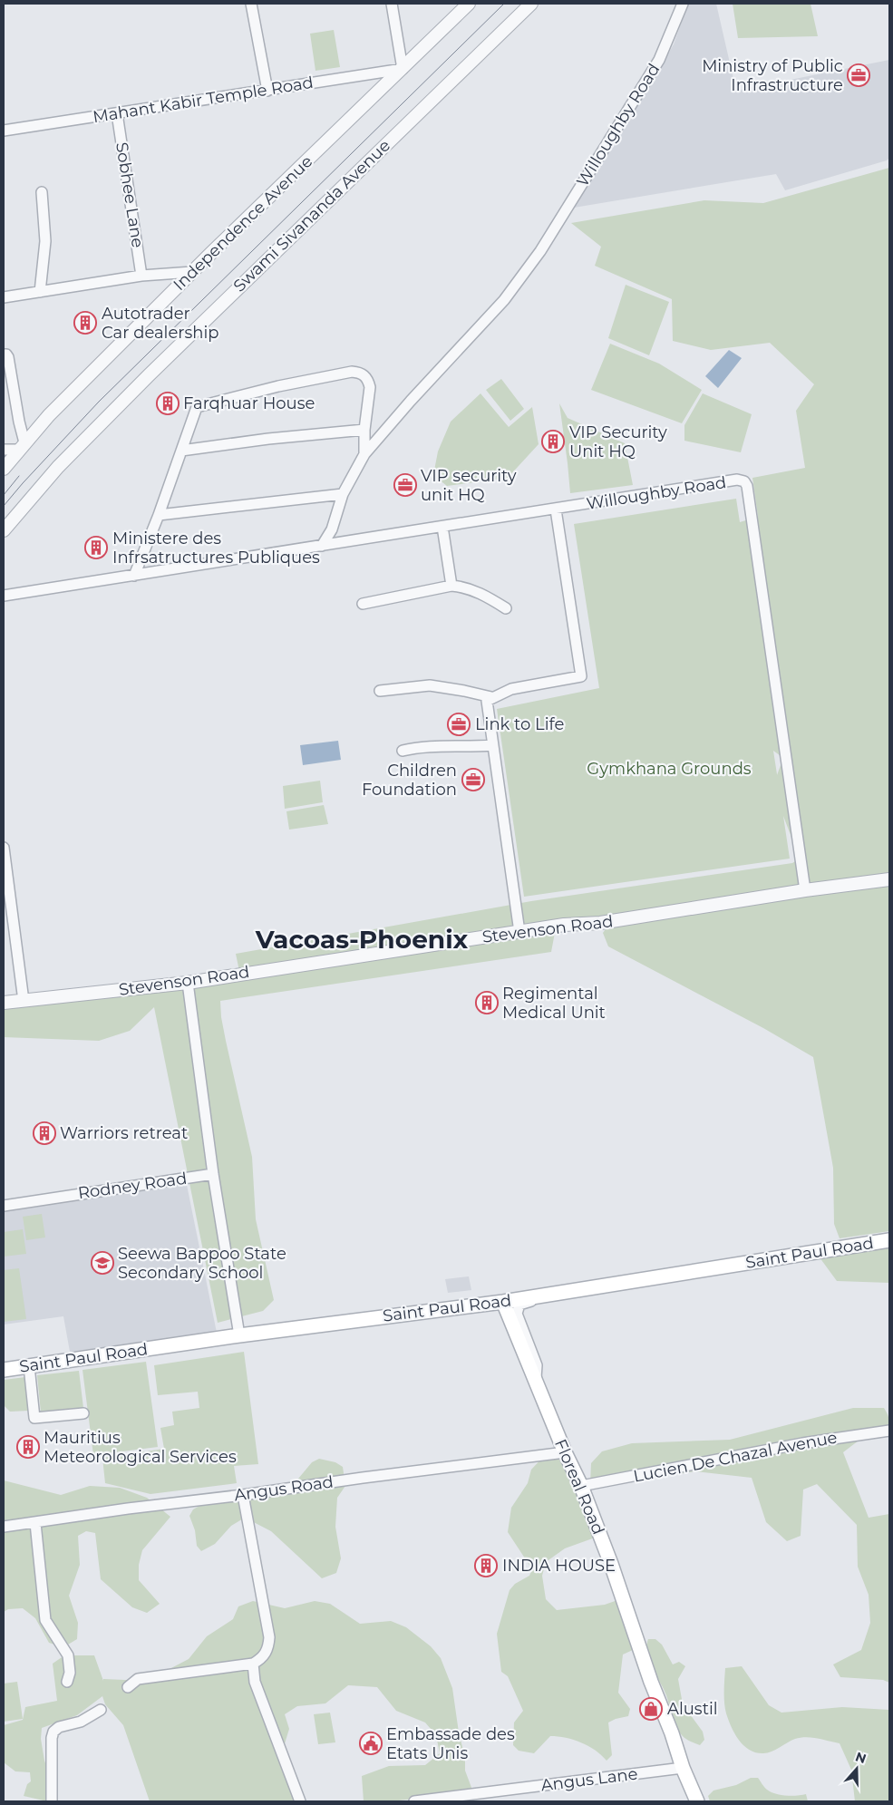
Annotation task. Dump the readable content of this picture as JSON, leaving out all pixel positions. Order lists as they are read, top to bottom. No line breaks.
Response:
{"streets":{"main road":["Saint Paul Road","Floreal Road"],"street":["Mahant Kabir Temple Road","Willoughby Road","Sobhee Lane","Swami Sivananda Avenue","Independence Avenue","Stevenson Road","Rodney Road","Lucien De Chazal Avenue","Angus Road","Angus Lane"]},"crossings":[["Mahant Kabir Temple Road","Sobhee Lane"],["Mahant Kabir Temple Road","Independence Avenue"],["Willoughby Road","Stevenson Road"],["Saint Paul Road","Floreal Road"],["Lucien De Chazal Avenue","Floreal Road"],["Floreal Road","Angus Road"],["Floreal Road","Angus Lane"]],"districts":["Vacoas-Phoenix"],"parks":["Gymkhana Grounds"],"places":{"office":["Ministry of Public Infrastructure","VIP security unit HQ","Link to Life","Children Foundation"],"building":["Autotrader Car dealership","Farqhuar House","VIP Security Unit HQ","Ministere des Infrsatructures Publiques","Regimental Medical Unit","Warriors retreat","Mauritius Meteorological Services","INDIA HOUSE"],"school or university":["Seewa Bappoo State Secondary School"],"shop":["Alustil"],"public building":["Embassade des Etats Unis"]},"north":"top"}
